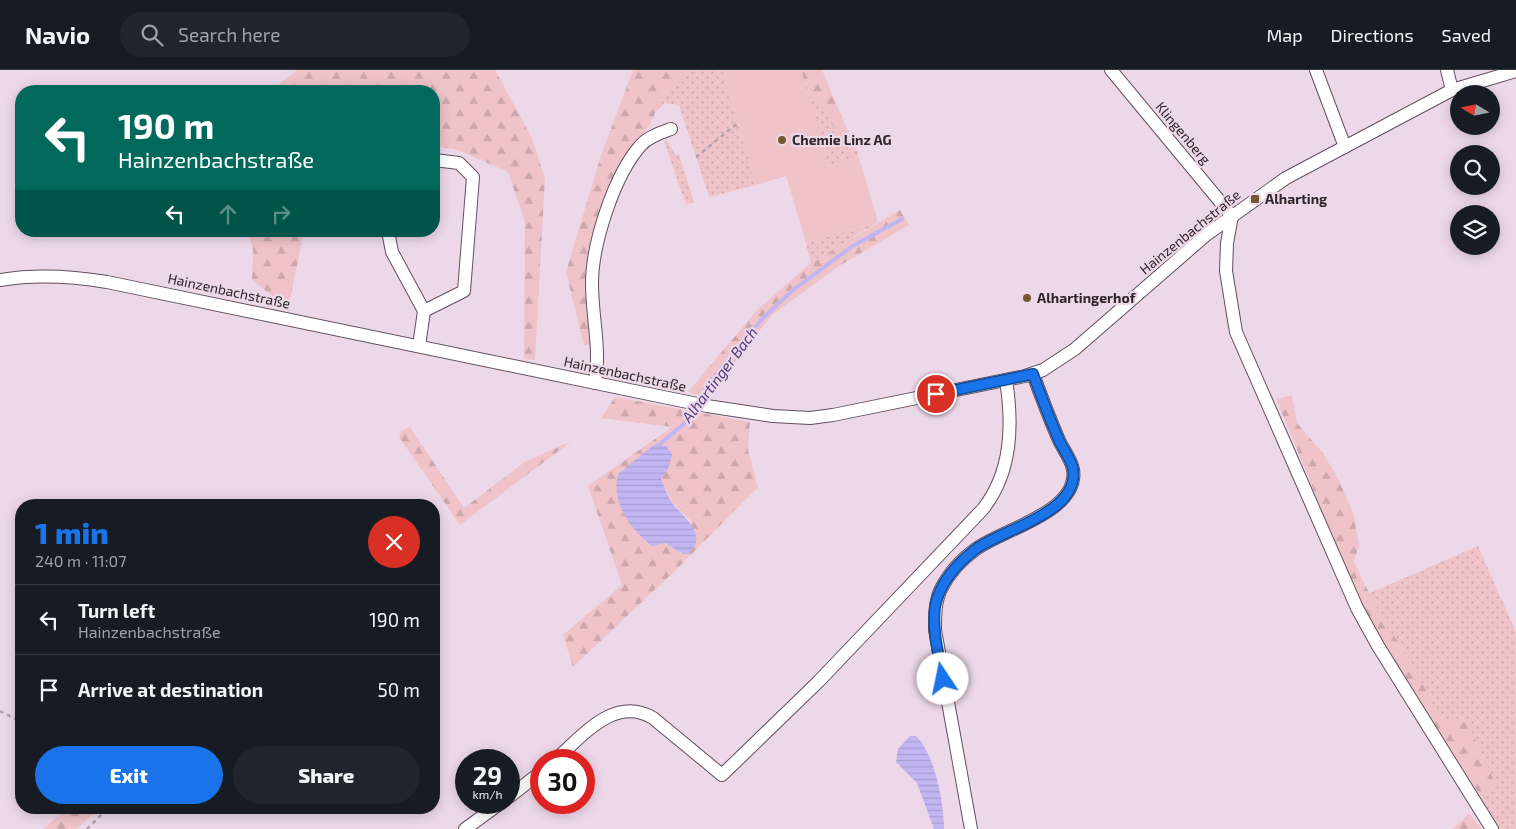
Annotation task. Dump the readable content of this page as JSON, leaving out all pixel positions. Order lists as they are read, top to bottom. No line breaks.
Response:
{"streets":{"street":["Klingenberg","Hainzenbachstraße"]},"crossings":[["Klingenberg","Hainzenbachstraße"]],"water":["Alhartinger Bach"],"places":{"other":["Chemie Linz AG","Alhartingerhof"],"transit":["Alharting"]},"north":"left","page":{"header":"Navio","search":"Search here","nav":["Map","Directions","Saved"],"turn":["190 m","Hainzenbachstraße"],"heading":["1 min","240 m · 11:07"],"list":[{"name":"Turn left","note":"Hainzenbachstraße","value":"190 m"},{"name":"Arrive at destination","value":"50 m"}],"buttons":["Exit","Share"],"speed":"29 km/h","limit":"30"}}
